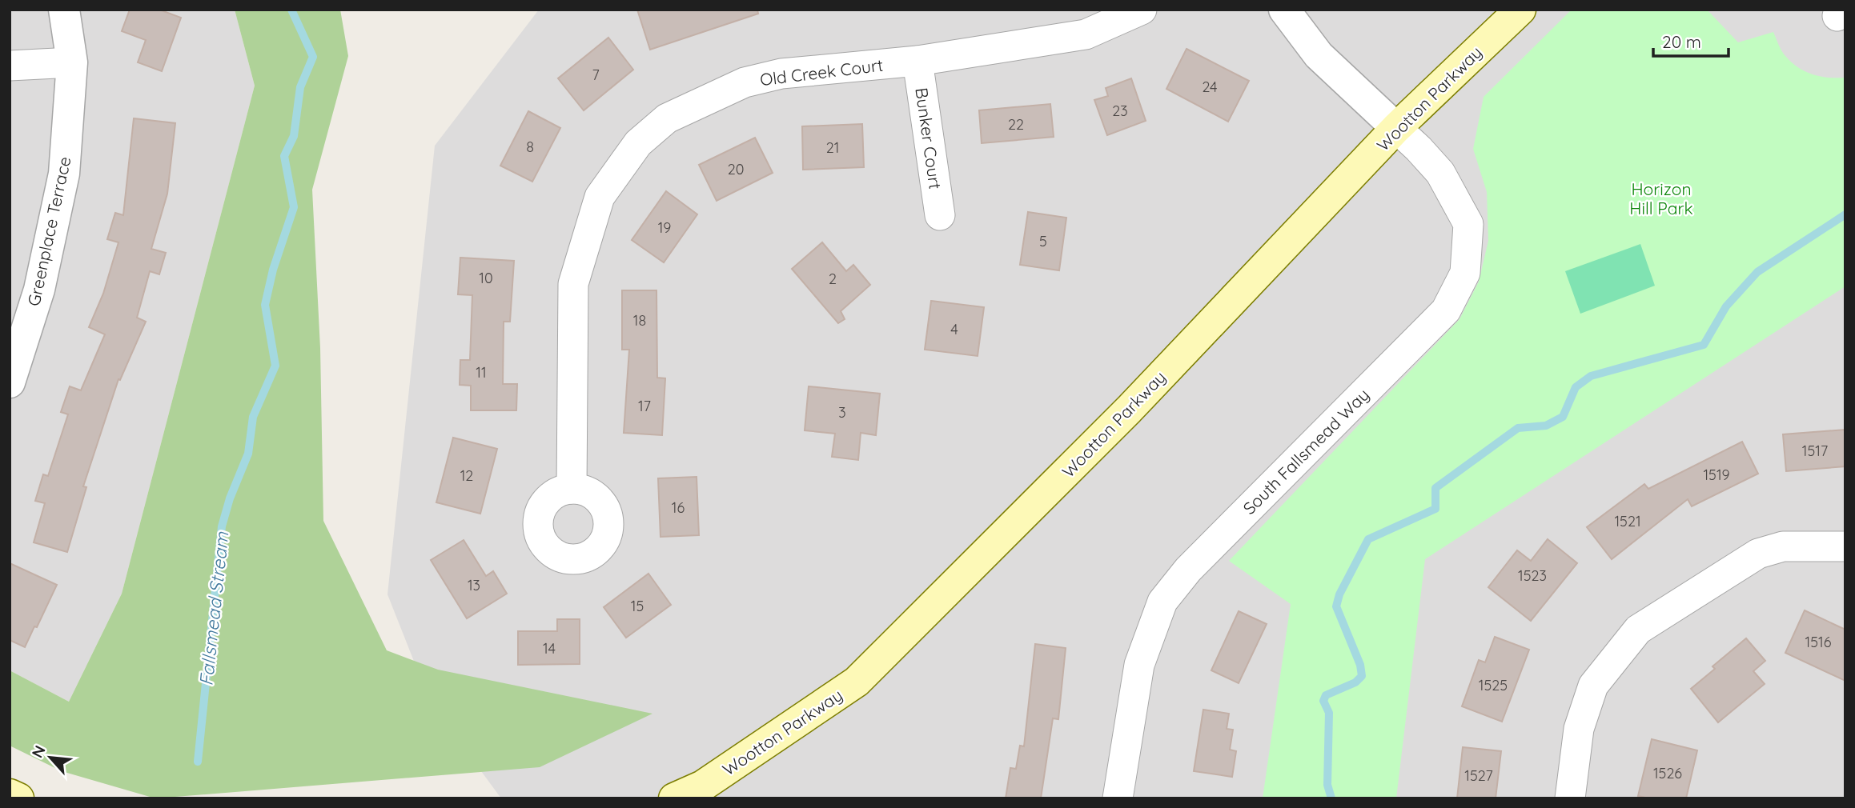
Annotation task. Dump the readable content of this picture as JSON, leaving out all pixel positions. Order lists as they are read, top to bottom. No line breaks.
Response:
{"streets":{"main road":["Wootton Parkway"],"street":["Old Creek Court","Bunker Court","Greenplace Terrace","South Fallsmead Way"]},"crossings":[["Old Creek Court","Bunker Court"],["Wootton Parkway","South Fallsmead Way"]],"water":["Fallsmead Stream"],"parks":["Horizon Hill Park"],"house_numbers":["7","24","23","22","8","21","20","19","5","10","2","18","4","11","17","3","1517","1519","12","16","1521","1523","13","15","1516","14","1525","1526","1527"],"scale_bar":"20 m","north":"top left"}
